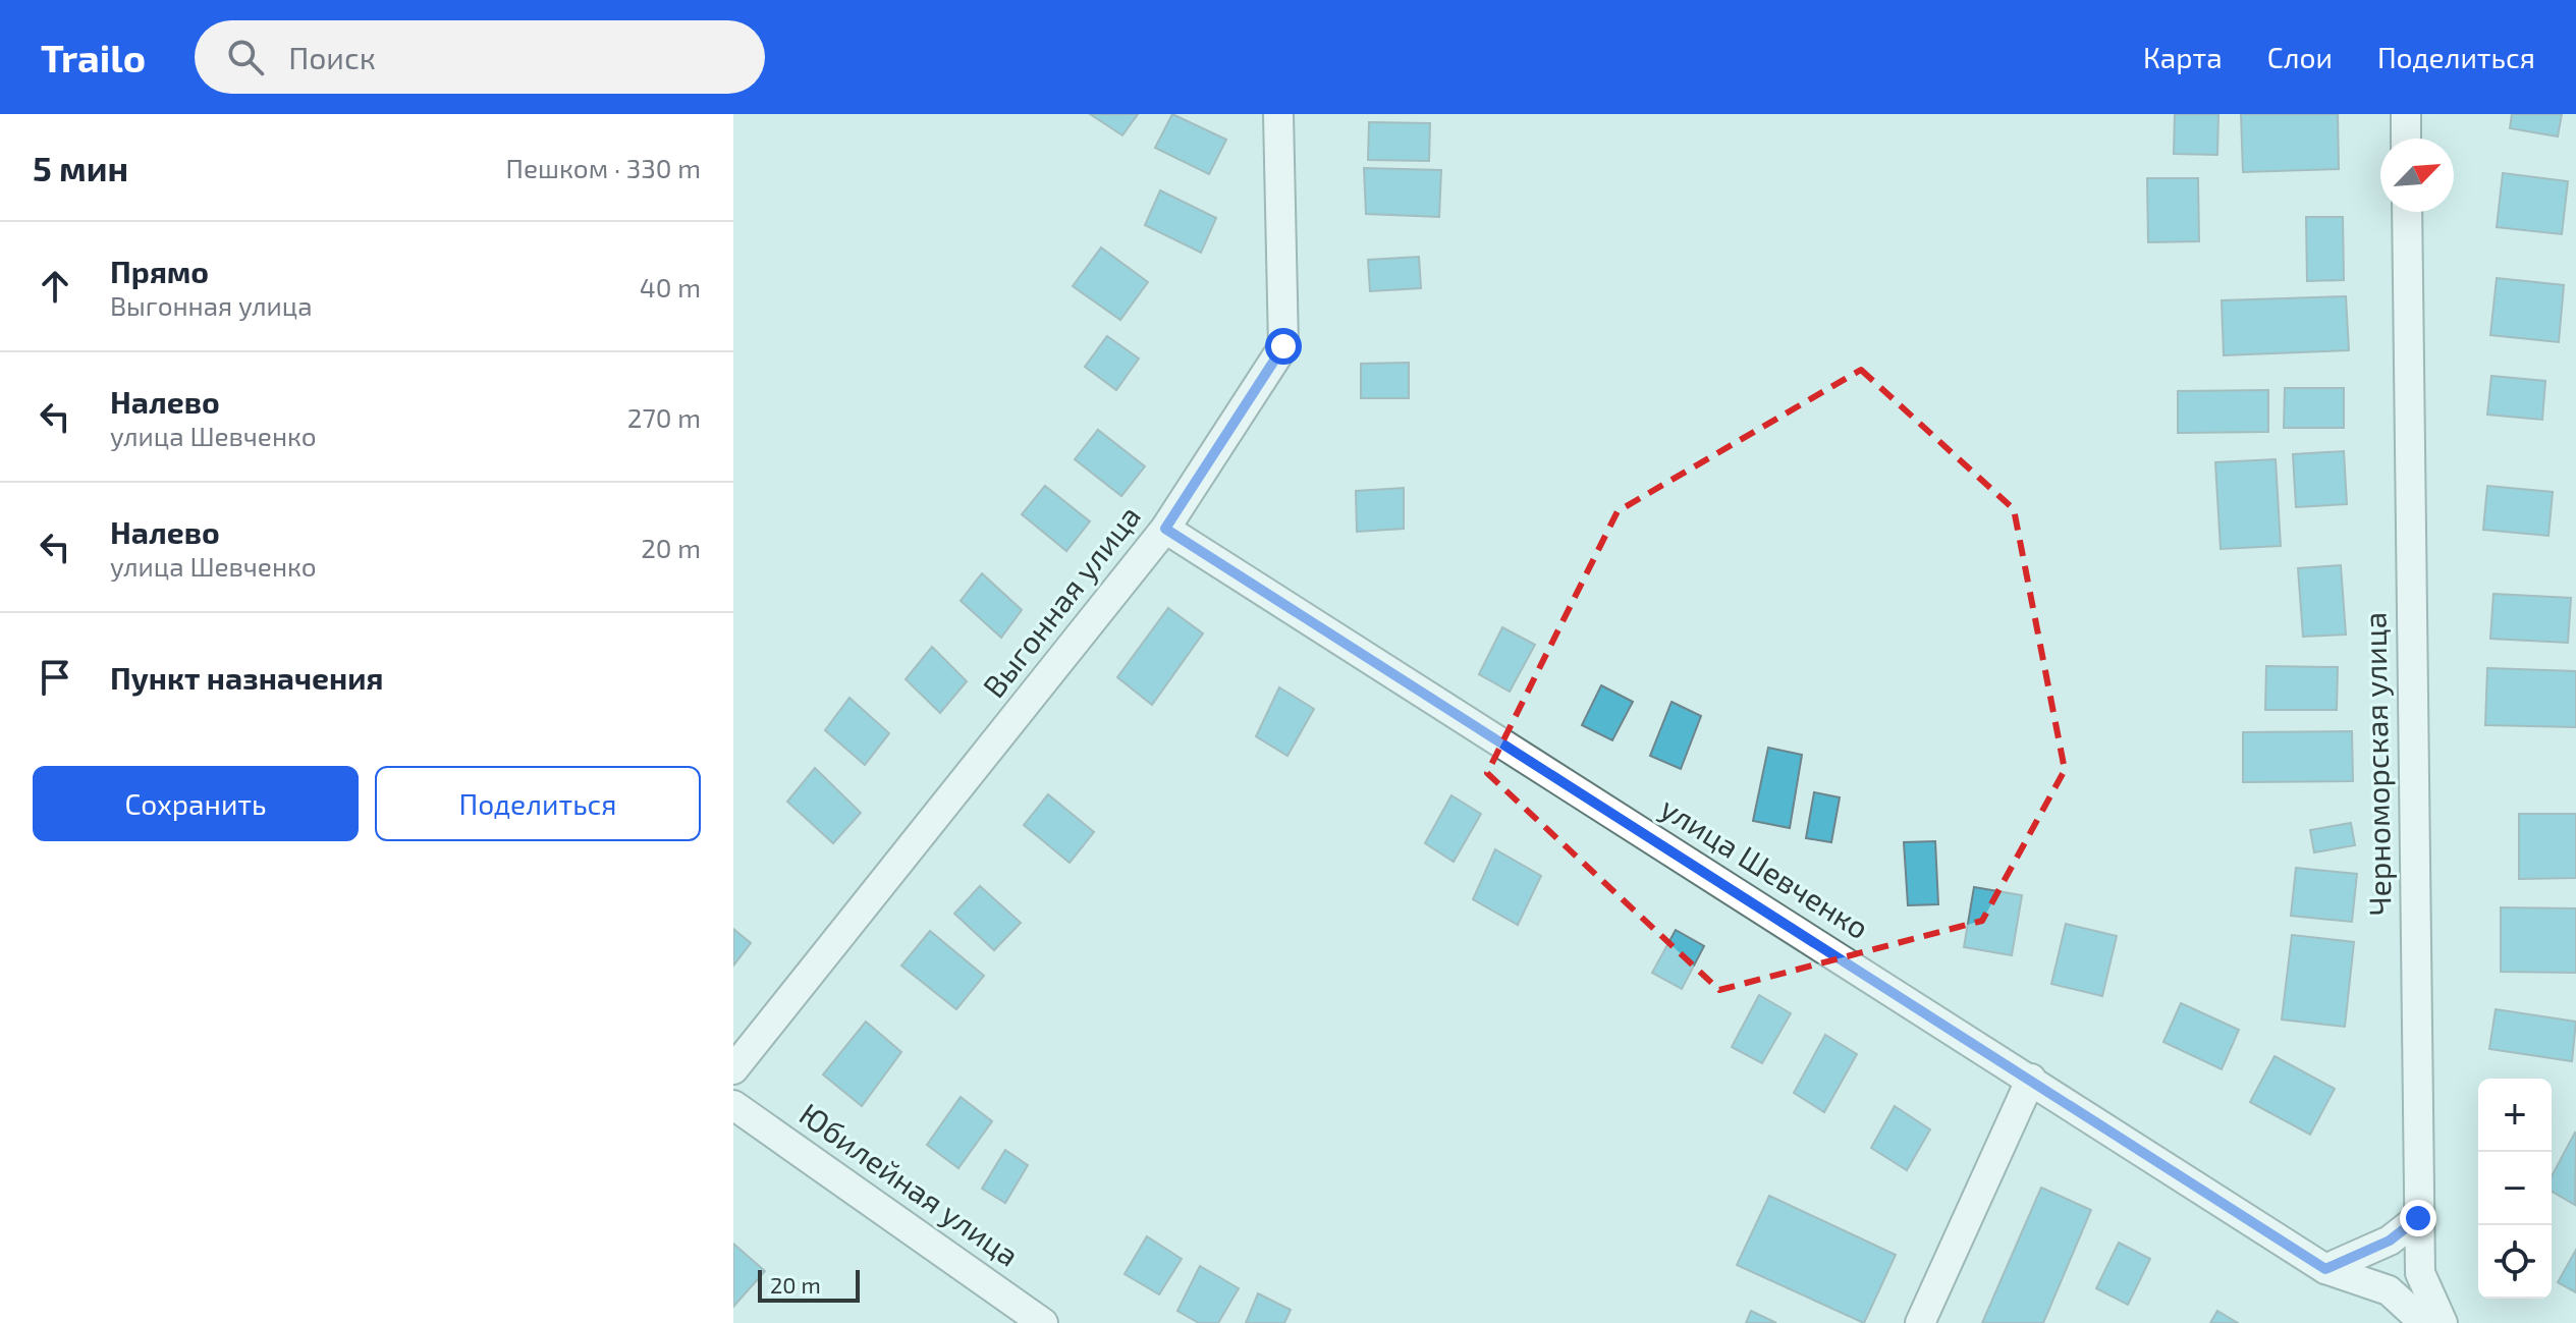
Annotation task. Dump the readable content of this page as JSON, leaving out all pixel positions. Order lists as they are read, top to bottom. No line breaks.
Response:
{"streets":{"street":["Выгонная улица","Черноморская улица","улица Шевченко","Юбилейная улица"]},"crossings":[["Выгонная улица","улица Шевченко"]],"scale_bar":"20 m","north":"top right","page":{"header":"Trailo","search":"Поиск","nav":["Карта","Слои","Поделиться"],"heading":["5 мин","Пешком · 330 m"],"list":[["Прямо","Выгонная улица","40 m"],["Налево","улица Шевченко","270 m"],["Налево","улица Шевченко","20 m"],"Пункт назначения"],"buttons":["Сохранить","Поделиться"],"map_buttons":["+","−"],"scale":"20 m"}}
